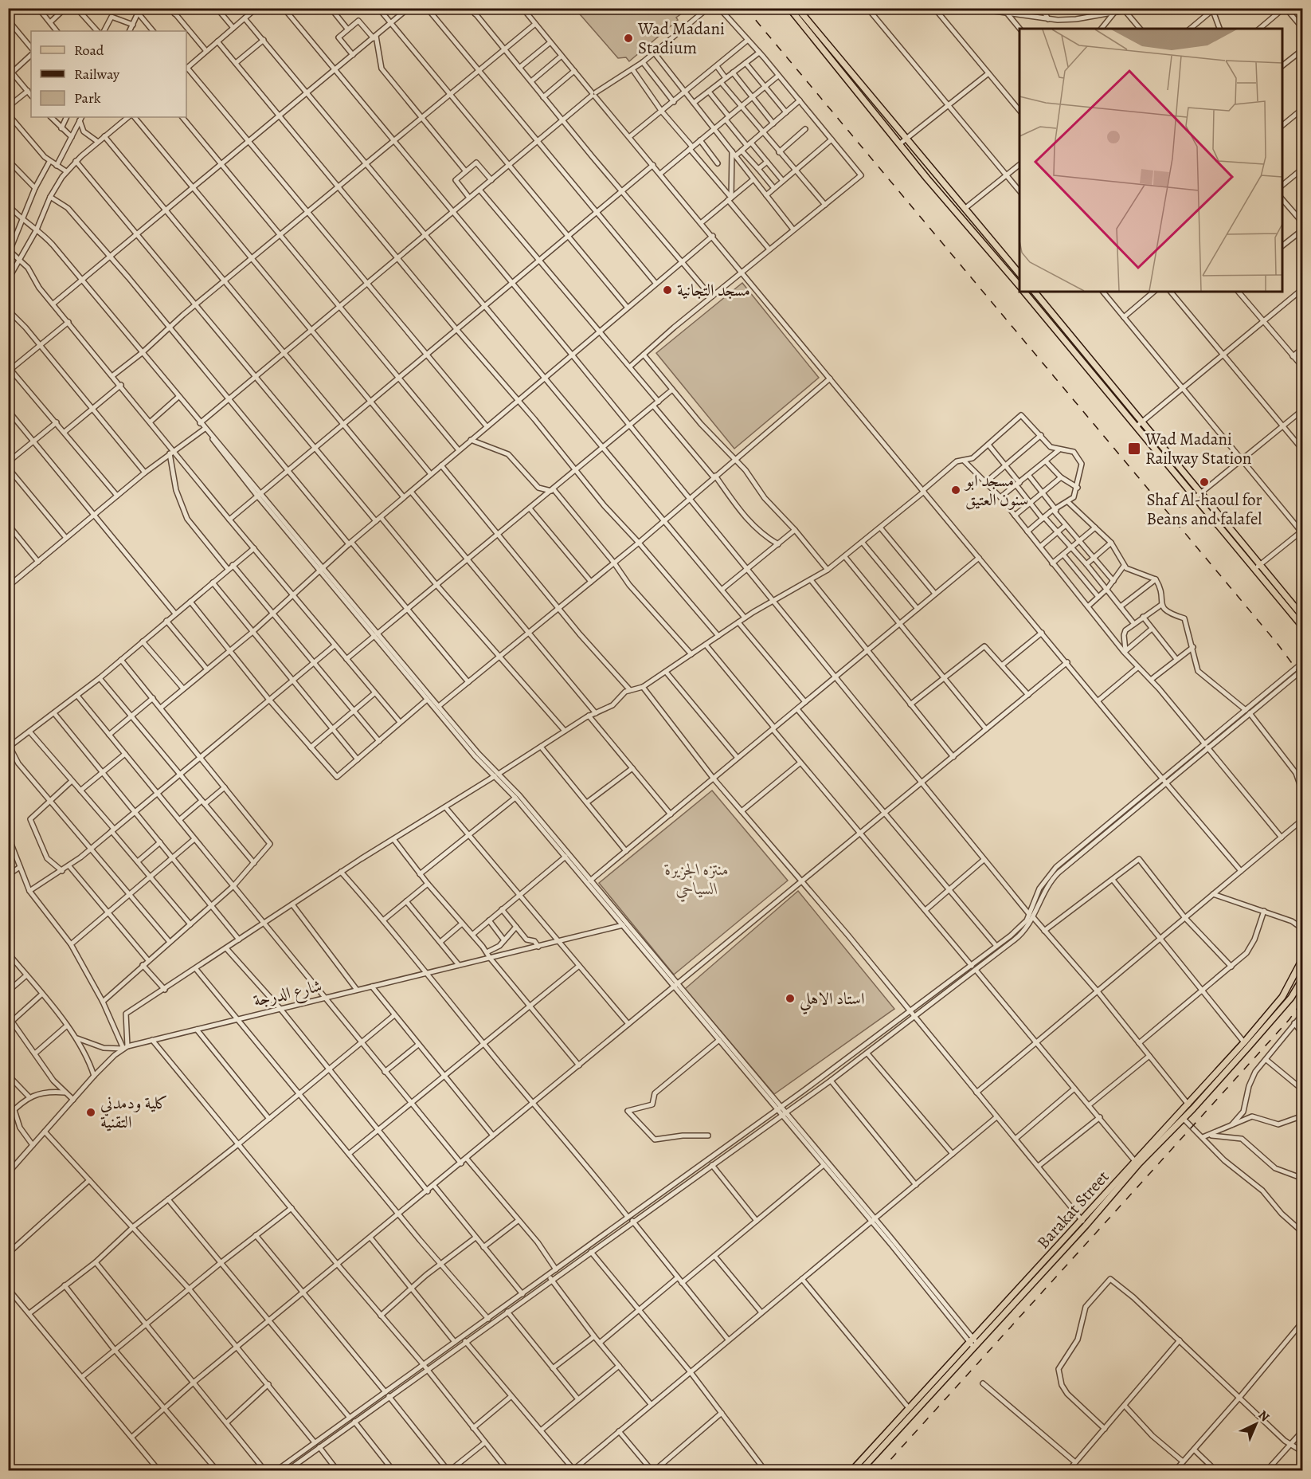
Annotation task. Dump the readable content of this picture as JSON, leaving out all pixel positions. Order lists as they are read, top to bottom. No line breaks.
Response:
{"streets":{"main road":["Barakat Street"],"street":["شارع الدرجة"]},"parks":["منتزه الجزيرة السياحي"],"places":{"other":["Wad Madani Stadium","مسجد التجانية","Shaf Al-haoul for Beans and falafel","مسجد ابو سنون العتيق","استاد الاهلي","كلية ودمدني التقنية"],"transit":["Wad Madani Railway Station"]},"legend":["Road","Railway","Park"],"north":"top right"}
